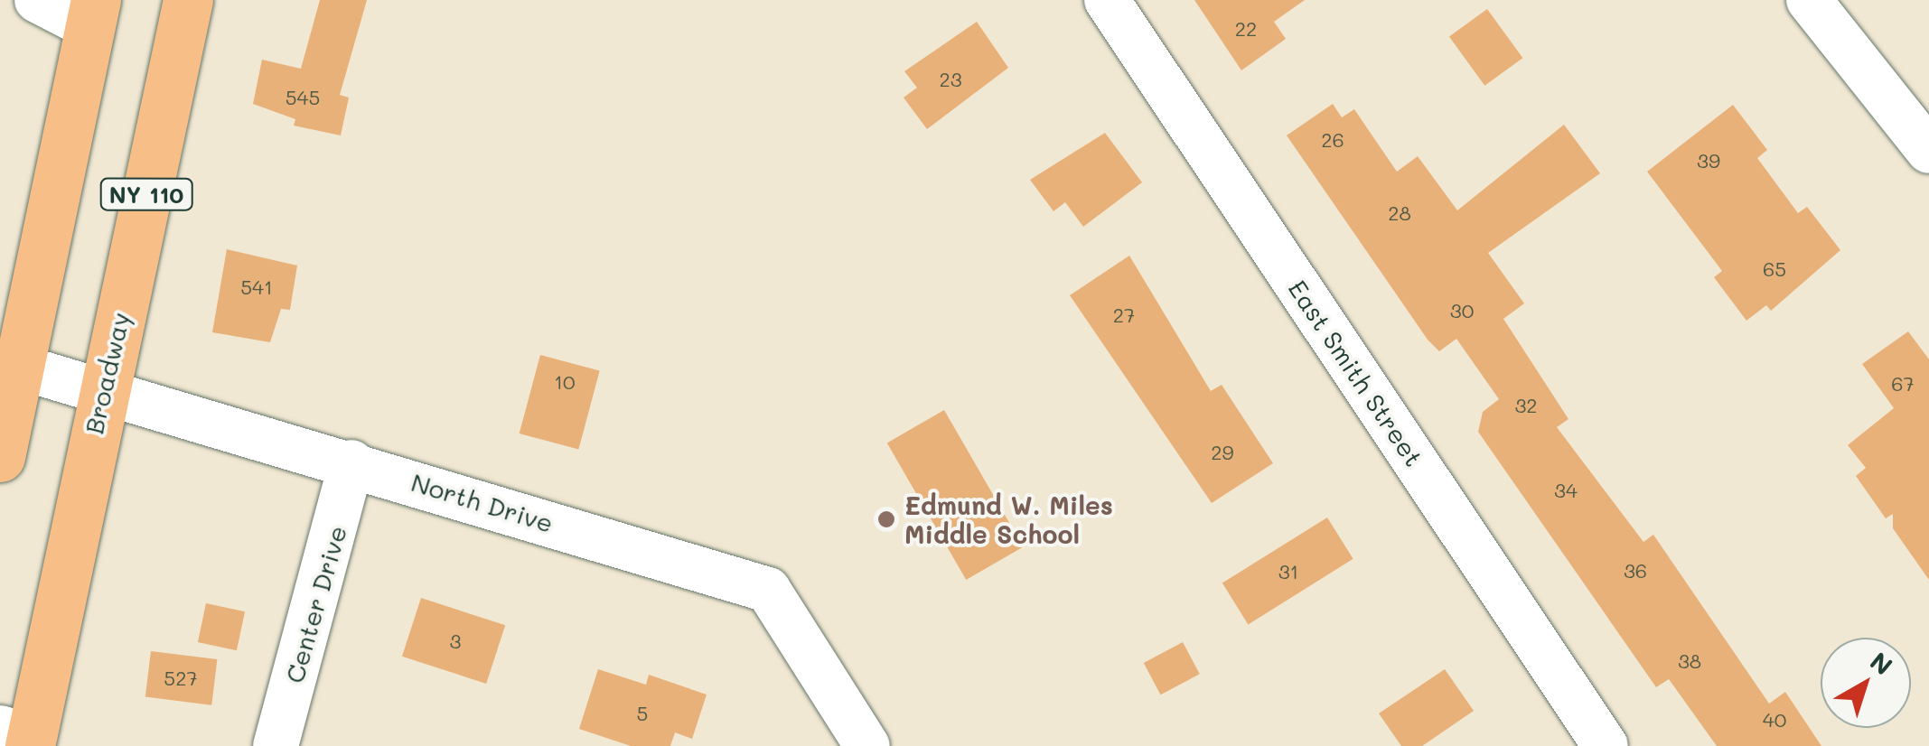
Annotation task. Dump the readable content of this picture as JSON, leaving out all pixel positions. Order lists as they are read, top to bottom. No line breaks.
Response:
{"streets":{"main road":["NY 110","Broadway"],"street":["East Smith Street","North Drive","Center Drive"]},"crossings":[["Broadway","North Drive"],["North Drive","Center Drive"]],"places":["Edmund W. Miles Middle School"],"house_numbers":["22","23","545","26","39","28","65","541","30","27","10","67","32","29","34","36","31","3","38","527","5","40"],"north":"top right"}
